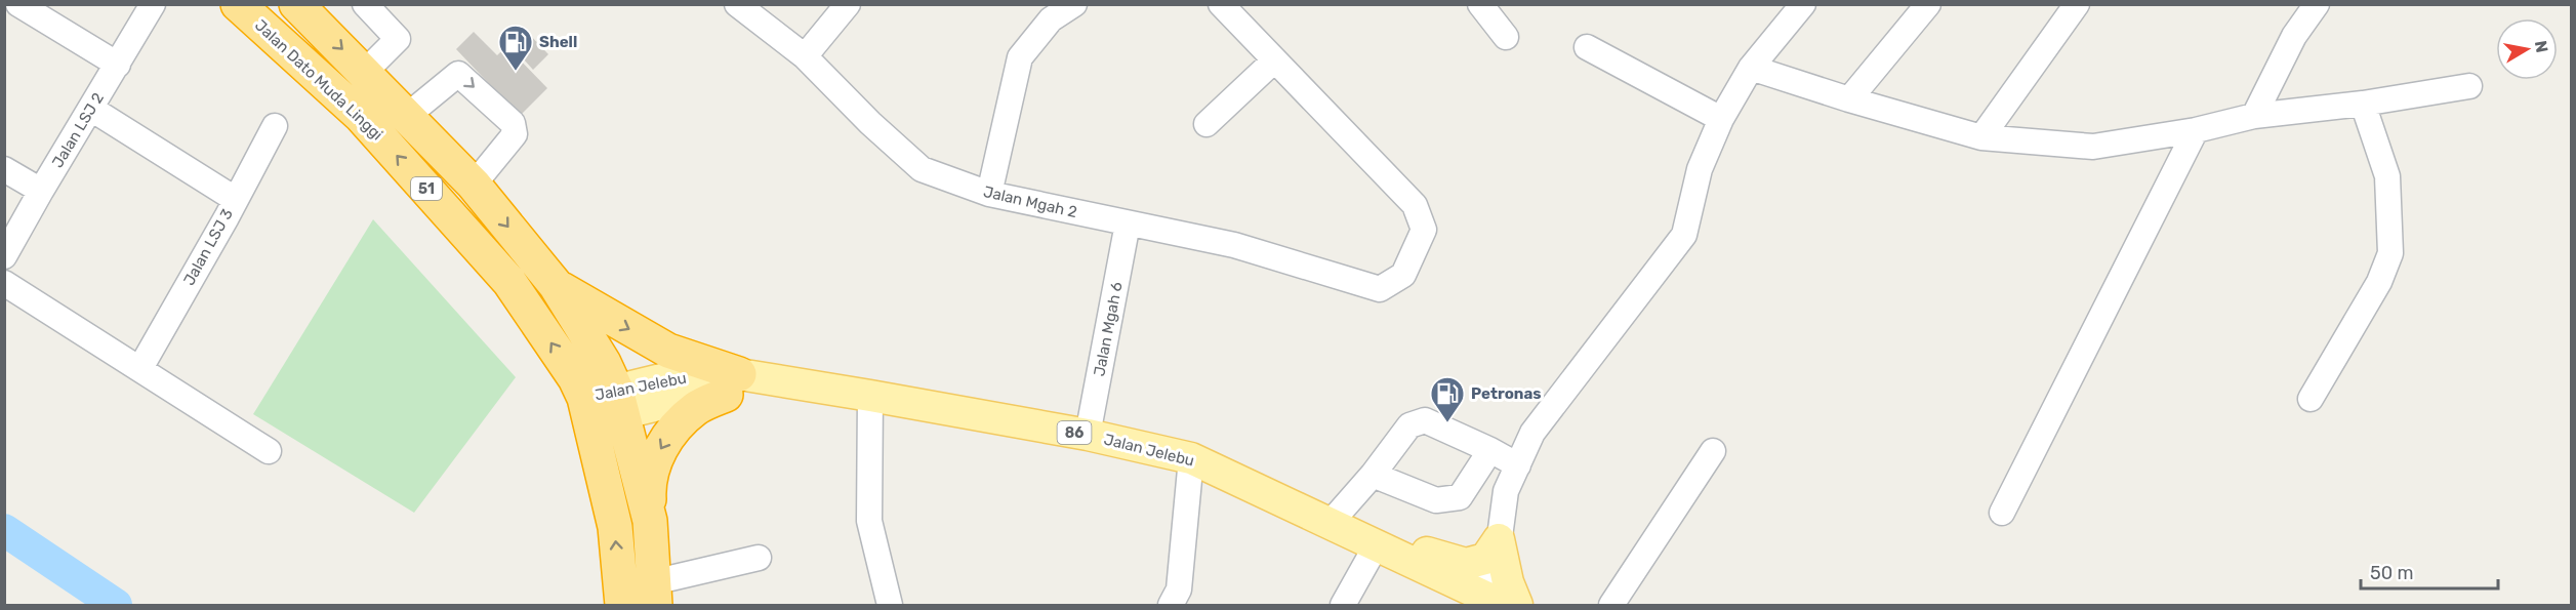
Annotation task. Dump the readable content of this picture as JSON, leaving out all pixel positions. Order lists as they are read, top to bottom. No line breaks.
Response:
{"streets":{"highway":["Jalan Dato Muda Linggi","51"],"main road":["Jalan Jelebu","86"],"street":["Jalan LSJ 2","Jalan Mgah 2","Jalan LSJ 3","Jalan Mgah 6"]},"crossings":[["Jalan Dato Muda Linggi","Jalan Jelebu"],["Jalan Mgah 2","Jalan Mgah 6"],["Jalan Mgah 6","Jalan Jelebu"]],"places":{"fuel station":["Shell","Petronas"]},"scale_bar":"50 m","north":"right"}
